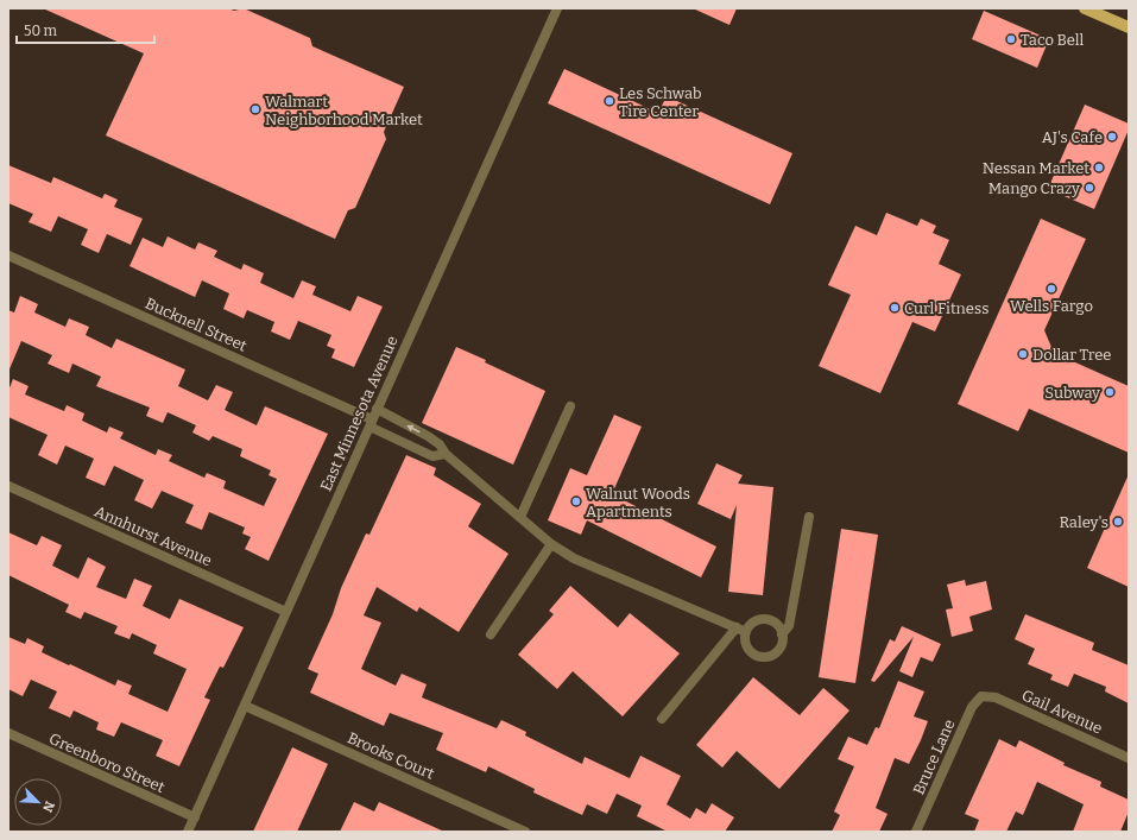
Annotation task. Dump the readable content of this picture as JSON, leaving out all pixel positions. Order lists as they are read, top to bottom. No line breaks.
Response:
{"streets":{"street":["Bucknell Street","East Minnesota Avenue","Annhurst Avenue","Gail Avenue","Brooks Court","Bruce Lane","Greenboro Street"]},"crossings":[["Bucknell Street","East Minnesota Avenue"],["East Minnesota Avenue","Annhurst Avenue"],["East Minnesota Avenue","Brooks Court"],["East Minnesota Avenue","Greenboro Street"],["Gail Avenue","Bruce Lane"]],"places":["Taco Bell","Les Schwab Tire Center","Walmart Neighborhood Market","AJ's Cafe","Nessan Market","Mango Crazy","Wells Fargo","Curl Fitness","Dollar Tree","Subway","Walnut Woods Apartments","Raley's"],"scale_bar":"50 m","north":"bottom right"}
